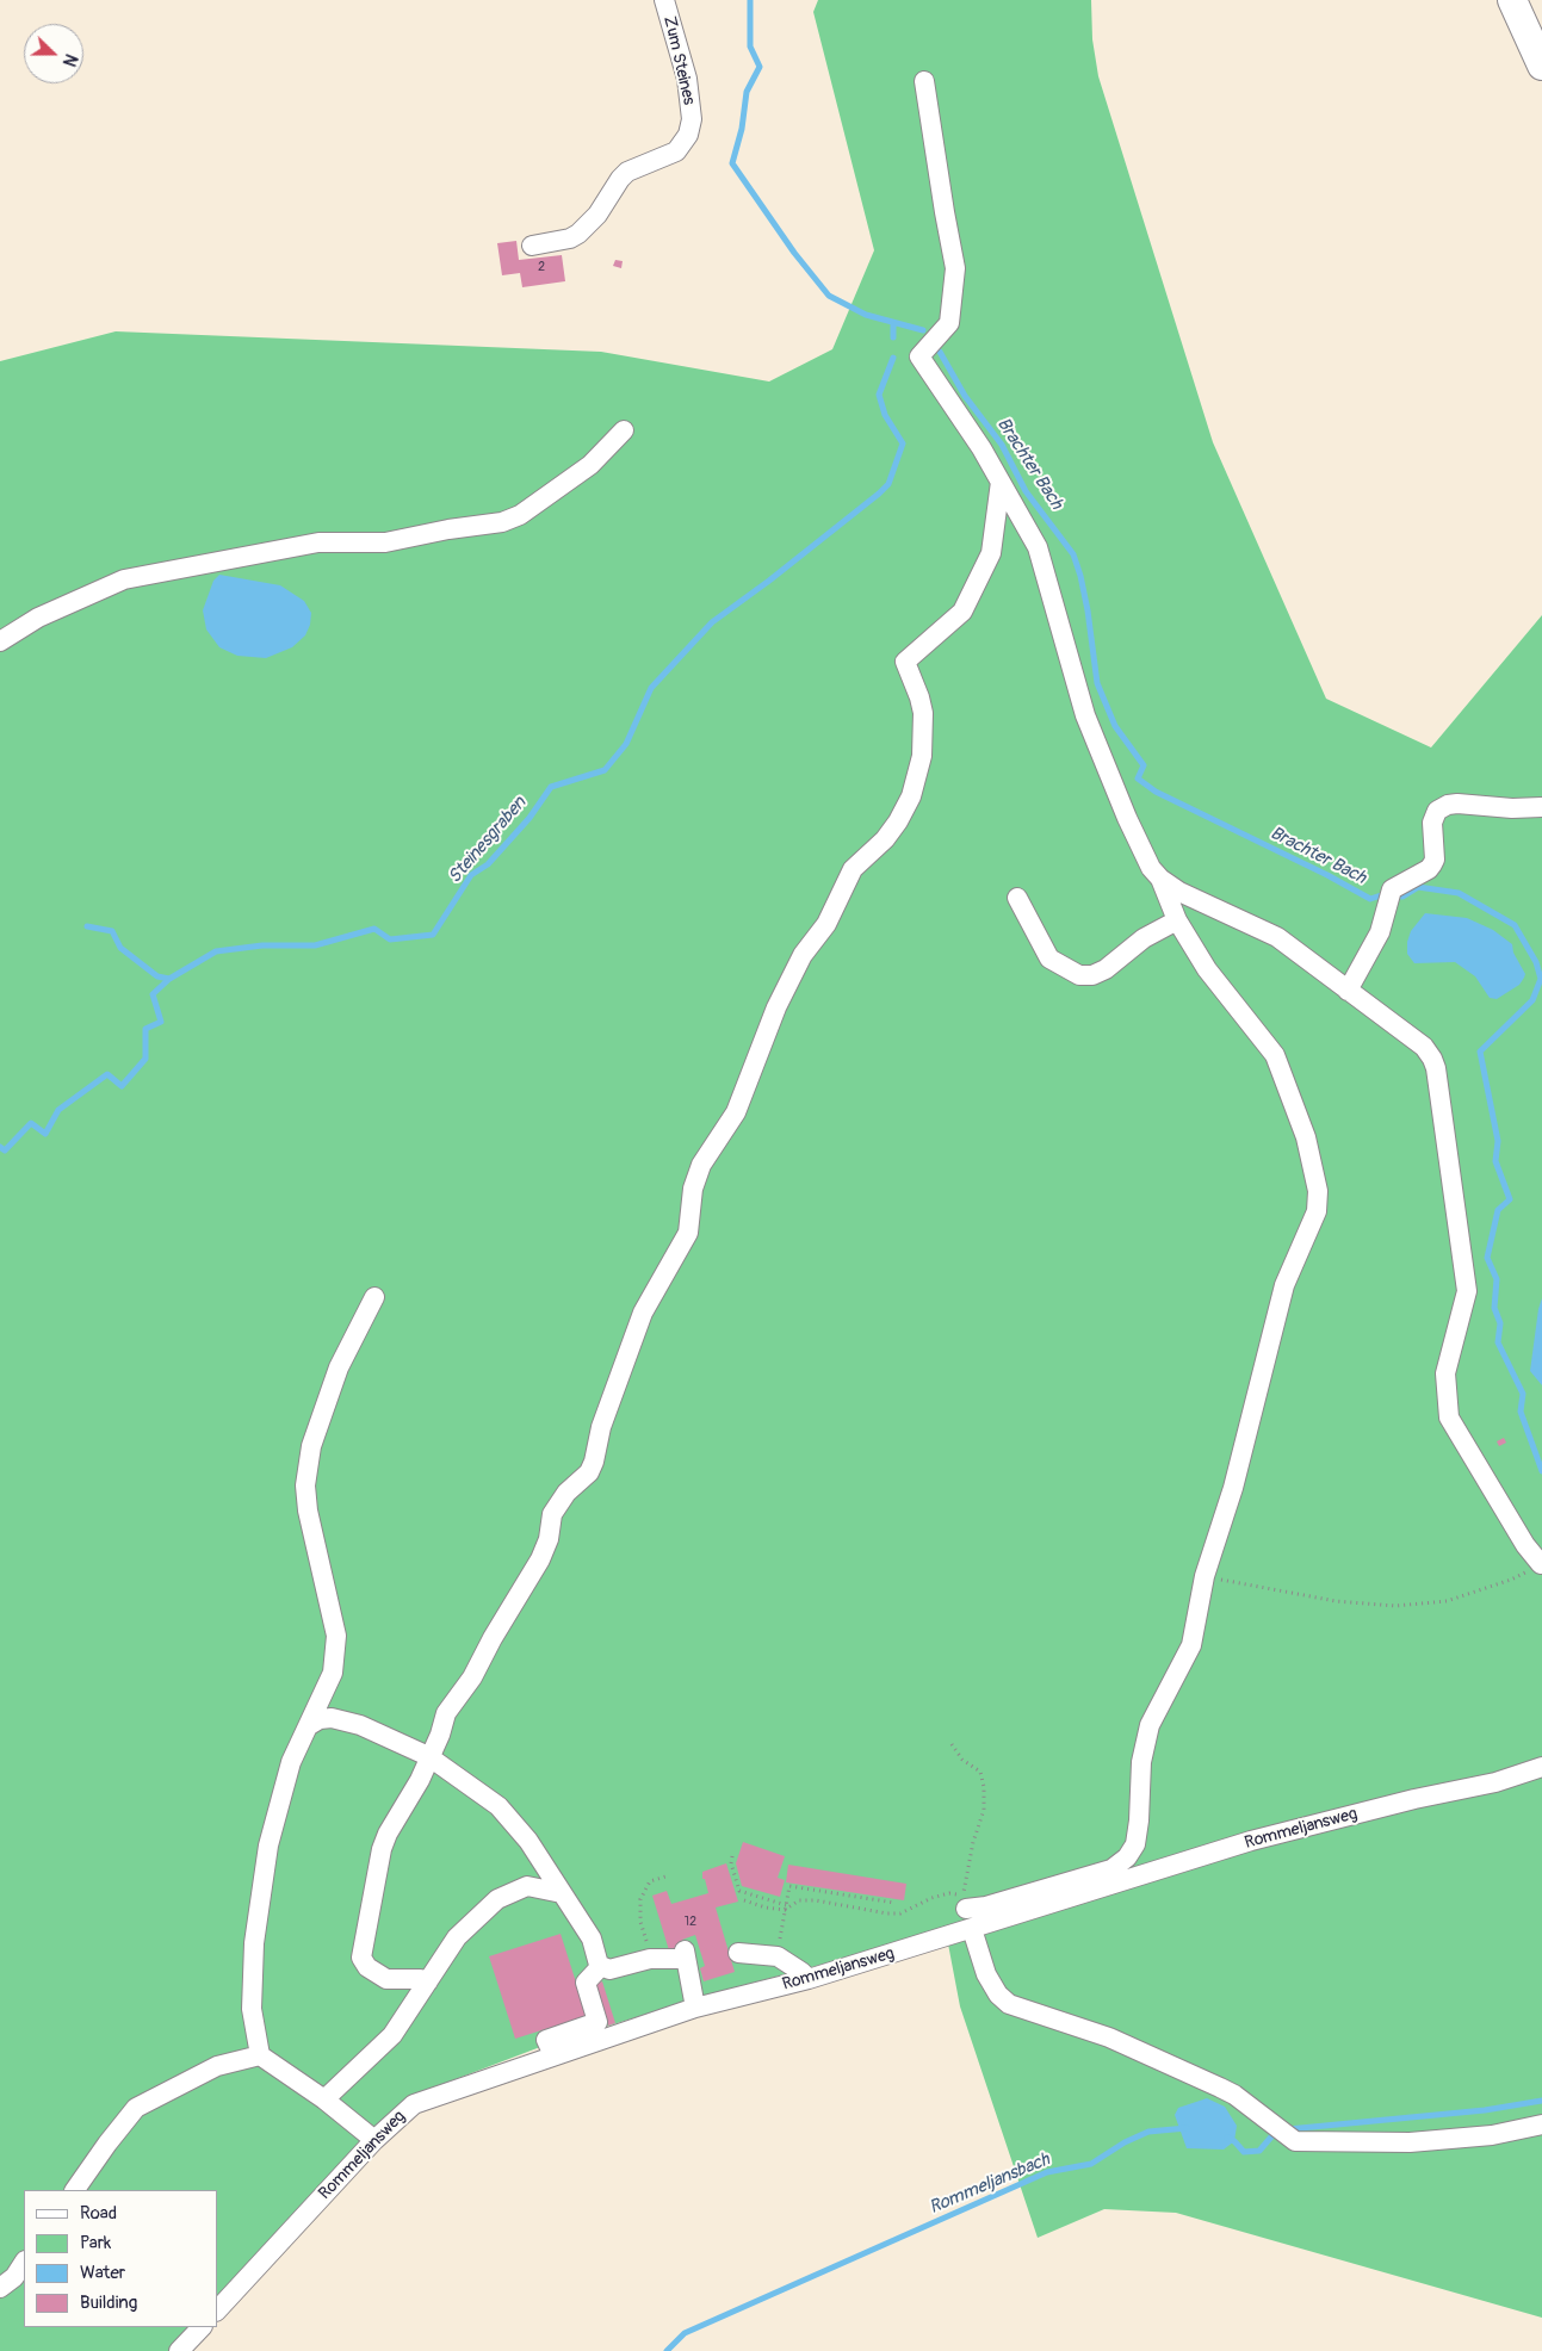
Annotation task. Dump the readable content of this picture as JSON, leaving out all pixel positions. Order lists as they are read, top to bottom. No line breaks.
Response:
{"streets":{"street":["Zum Steines","Rommeljansweg"]},"water":["Brachter Bach","Steinesgraben","Rommeljansbach"],"house_numbers":["2","12"],"legend":["Road","Park","Water","Building"],"north":"right"}
